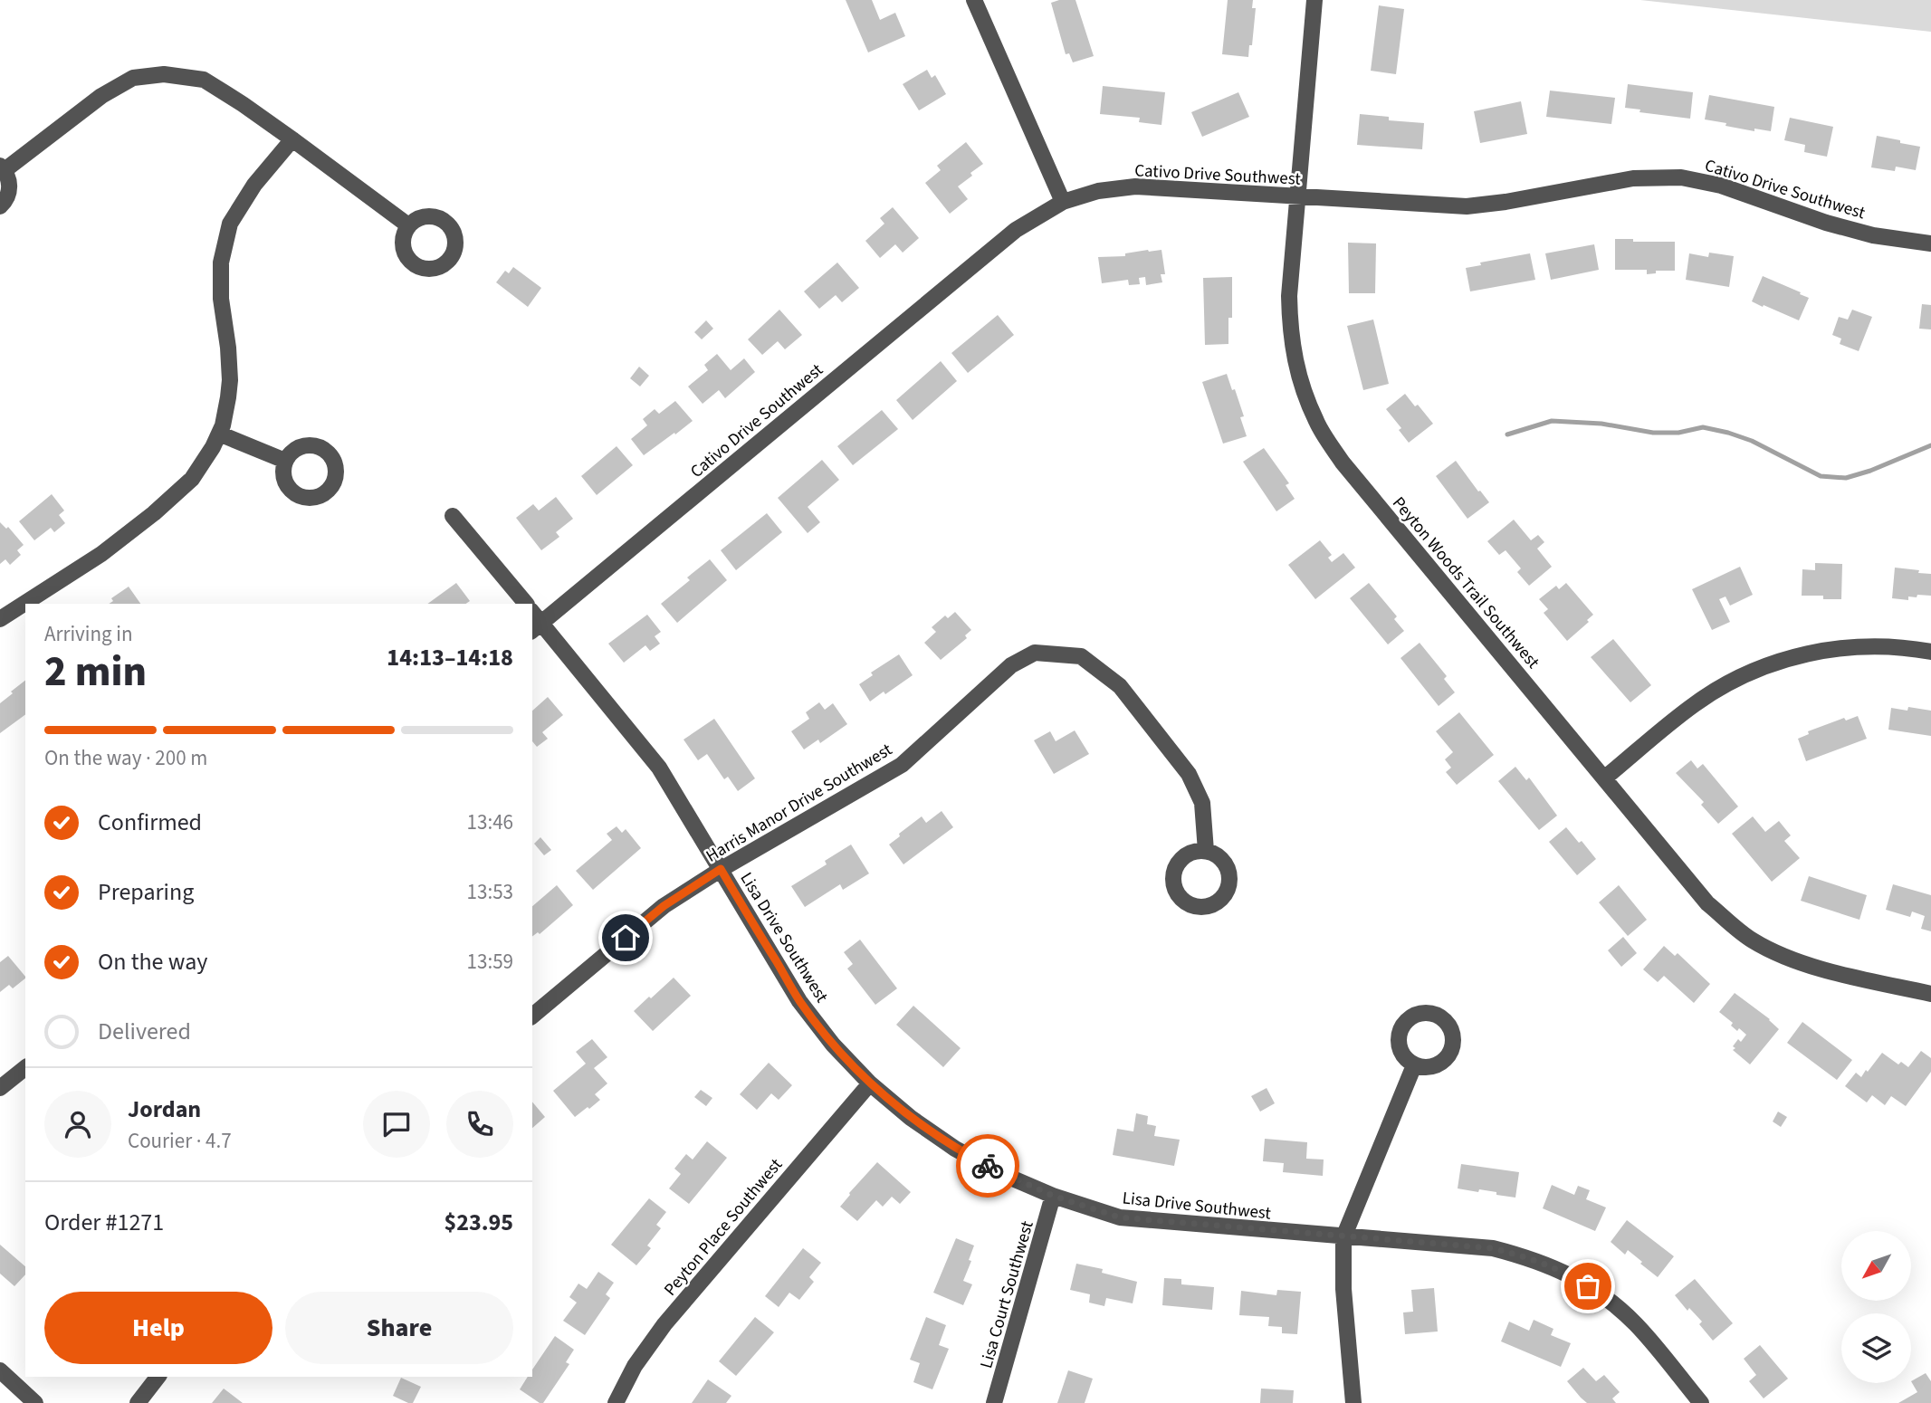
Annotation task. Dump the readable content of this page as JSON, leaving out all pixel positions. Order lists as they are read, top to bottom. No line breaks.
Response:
{"streets":{"street":["Cativo Drive Southwest","Peyton Woods Trail Southwest","Harris Manor Drive Southwest","Lisa Drive Southwest","Peyton Place Southwest","Lisa Court Southwest"]},"crossings":[["Cativo Drive Southwest","Peyton Woods Trail Southwest"],["Cativo Drive Southwest","Lisa Drive Southwest"],["Harris Manor Drive Southwest","Lisa Drive Southwest"],["Lisa Drive Southwest","Peyton Place Southwest"],["Lisa Drive Southwest","Lisa Court Southwest"]],"north":"bottom left","page":{"heading":["2 min","Arriving in","14:13–14:18"],"panel":["Jordan","Courier · 4.7","Order #1271","$23.95"],"bar":"On the way · 200 m","list":[["Confirmed","13:46"],["Preparing","13:53"],["On the way","13:59"],"Delivered"],"buttons":["Help","Share"]}}
